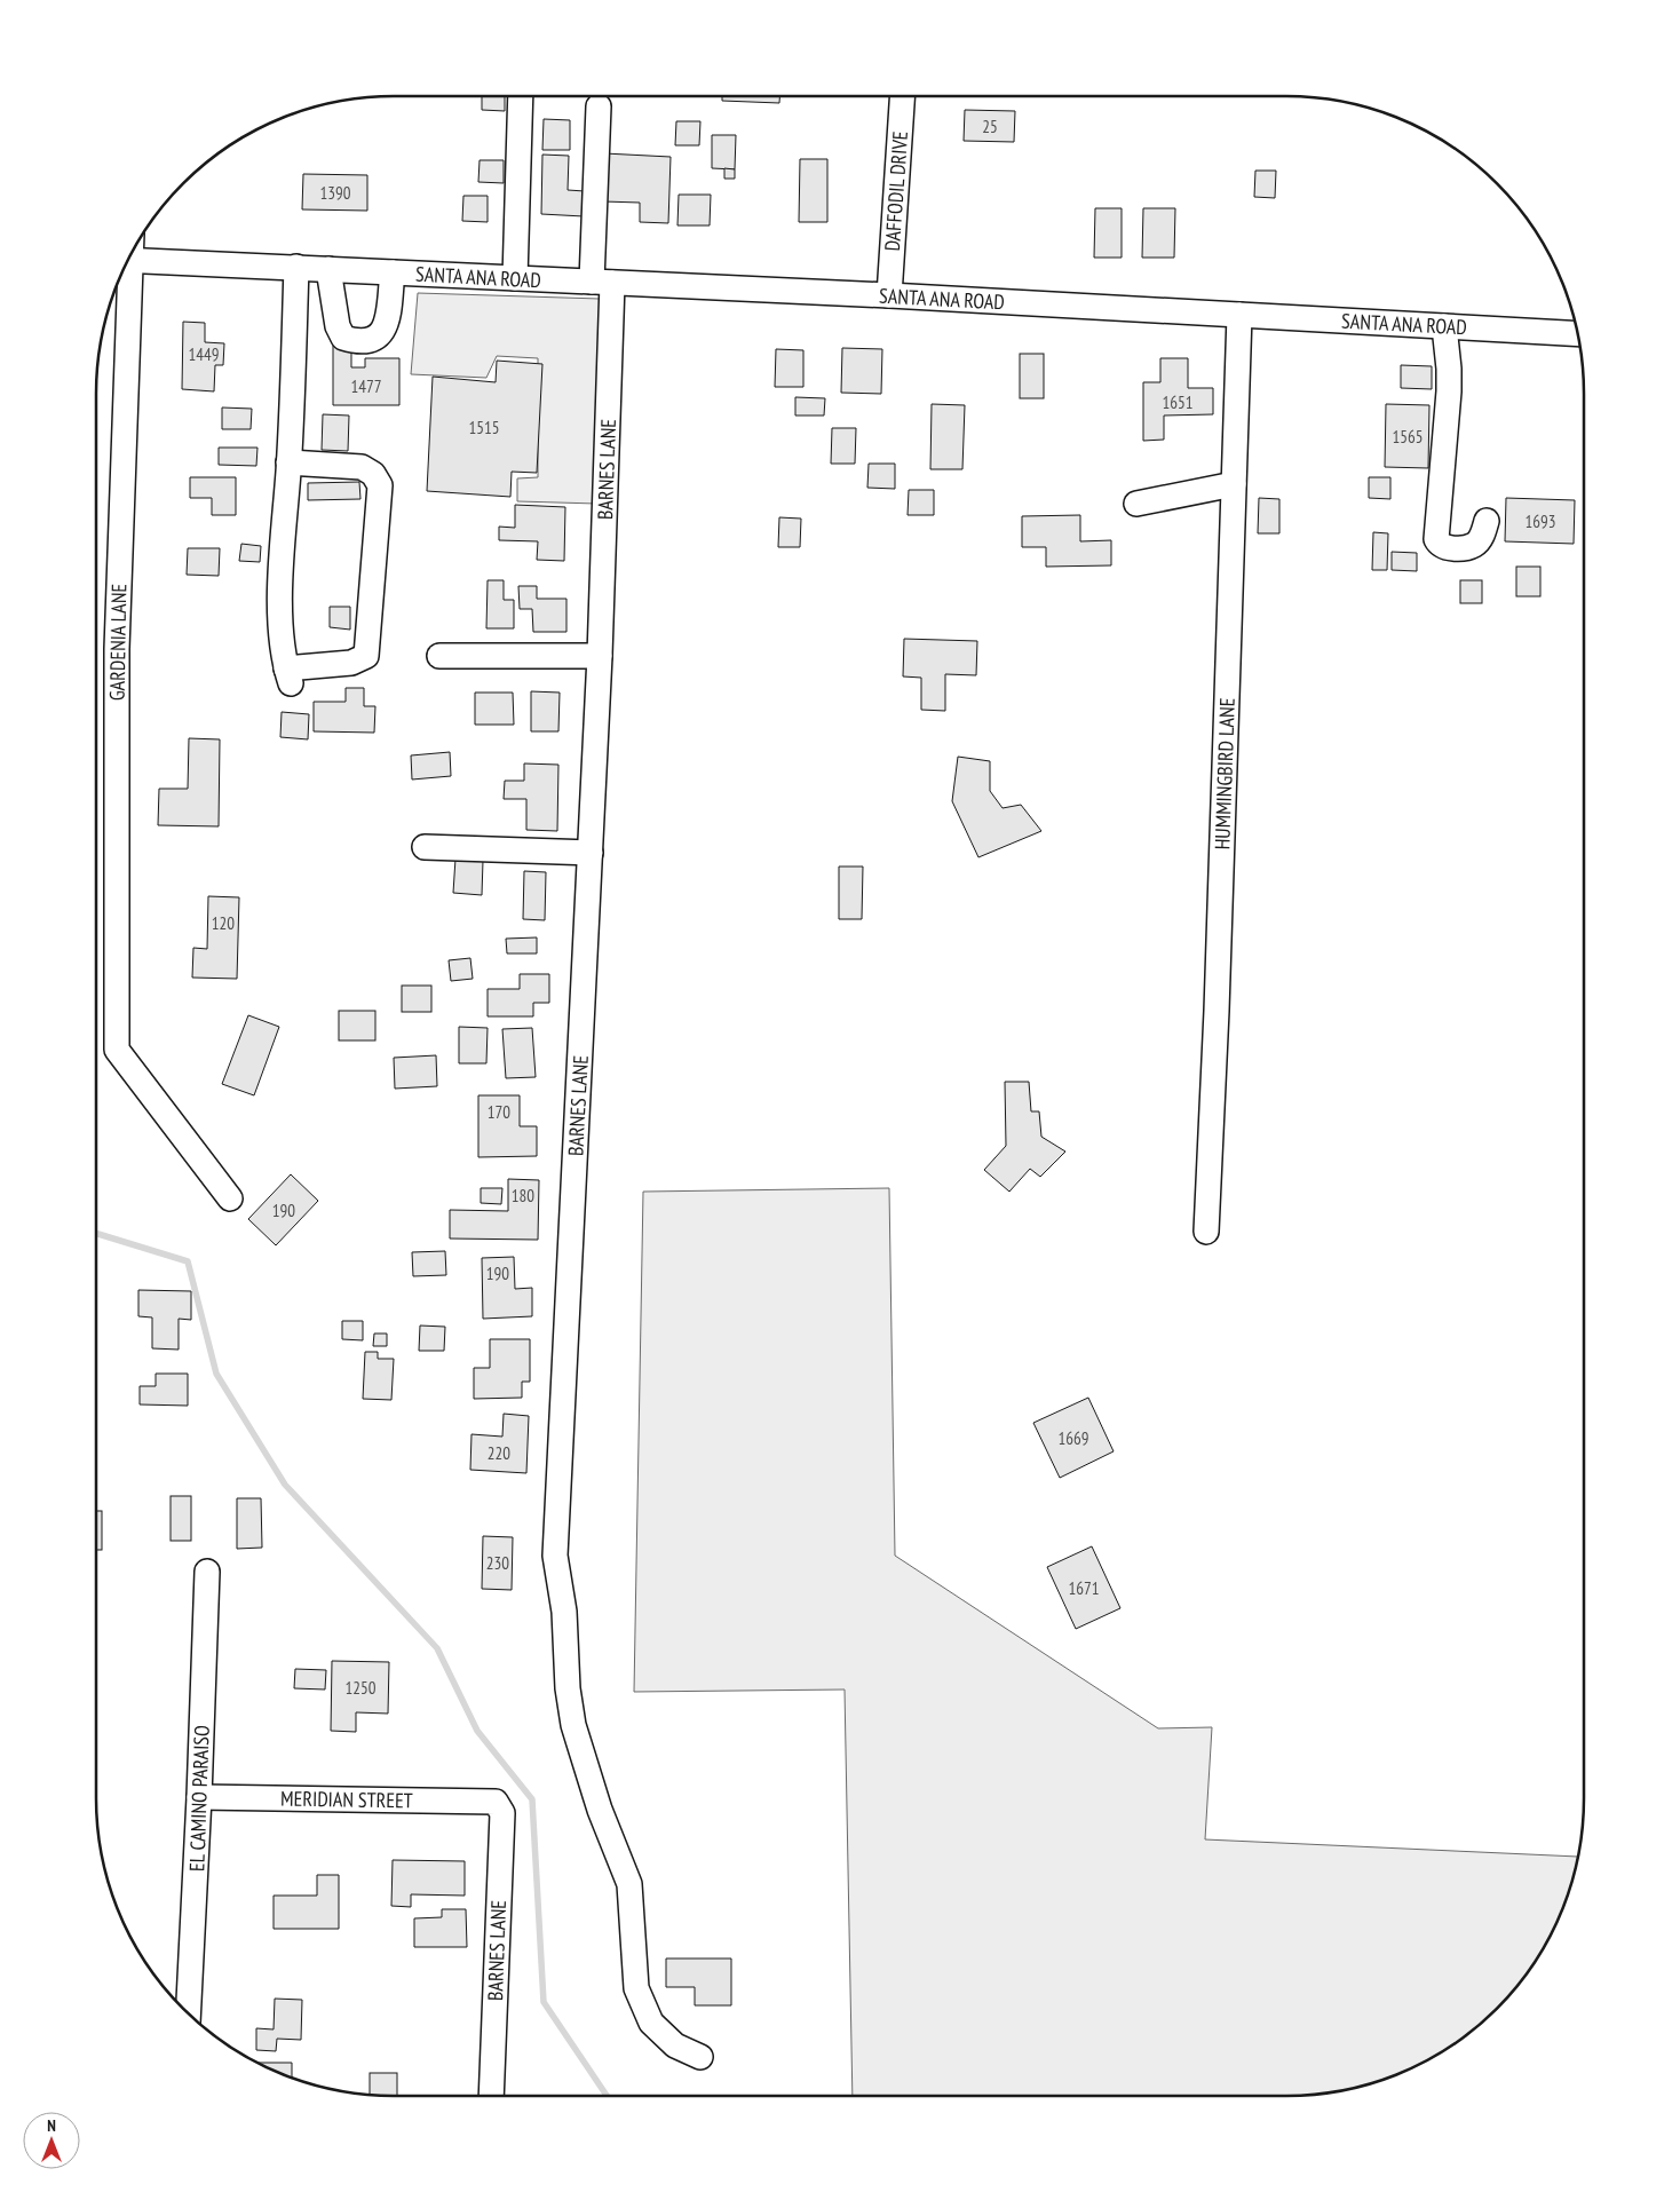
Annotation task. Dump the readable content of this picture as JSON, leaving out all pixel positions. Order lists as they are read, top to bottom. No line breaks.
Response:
{"streets":{"street":["DAFFODIL DRIVE","SANTA ANA ROAD","BARNES LANE","GARDENIA LANE","HUMMINGBIRD LANE","EL CAMINO PARAISO","MERIDIAN STREET"]},"crossings":[["DAFFODIL DRIVE","SANTA ANA ROAD"],["SANTA ANA ROAD","BARNES LANE"],["SANTA ANA ROAD","HUMMINGBIRD LANE"],["BARNES LANE","MERIDIAN STREET"],["EL CAMINO PARAISO","MERIDIAN STREET"]],"house_numbers":["25","1390","1449","1477","1651","1515","1565","1693","120","170","180","190","190","1669","220","230","1671","1250"],"north":"top"}
